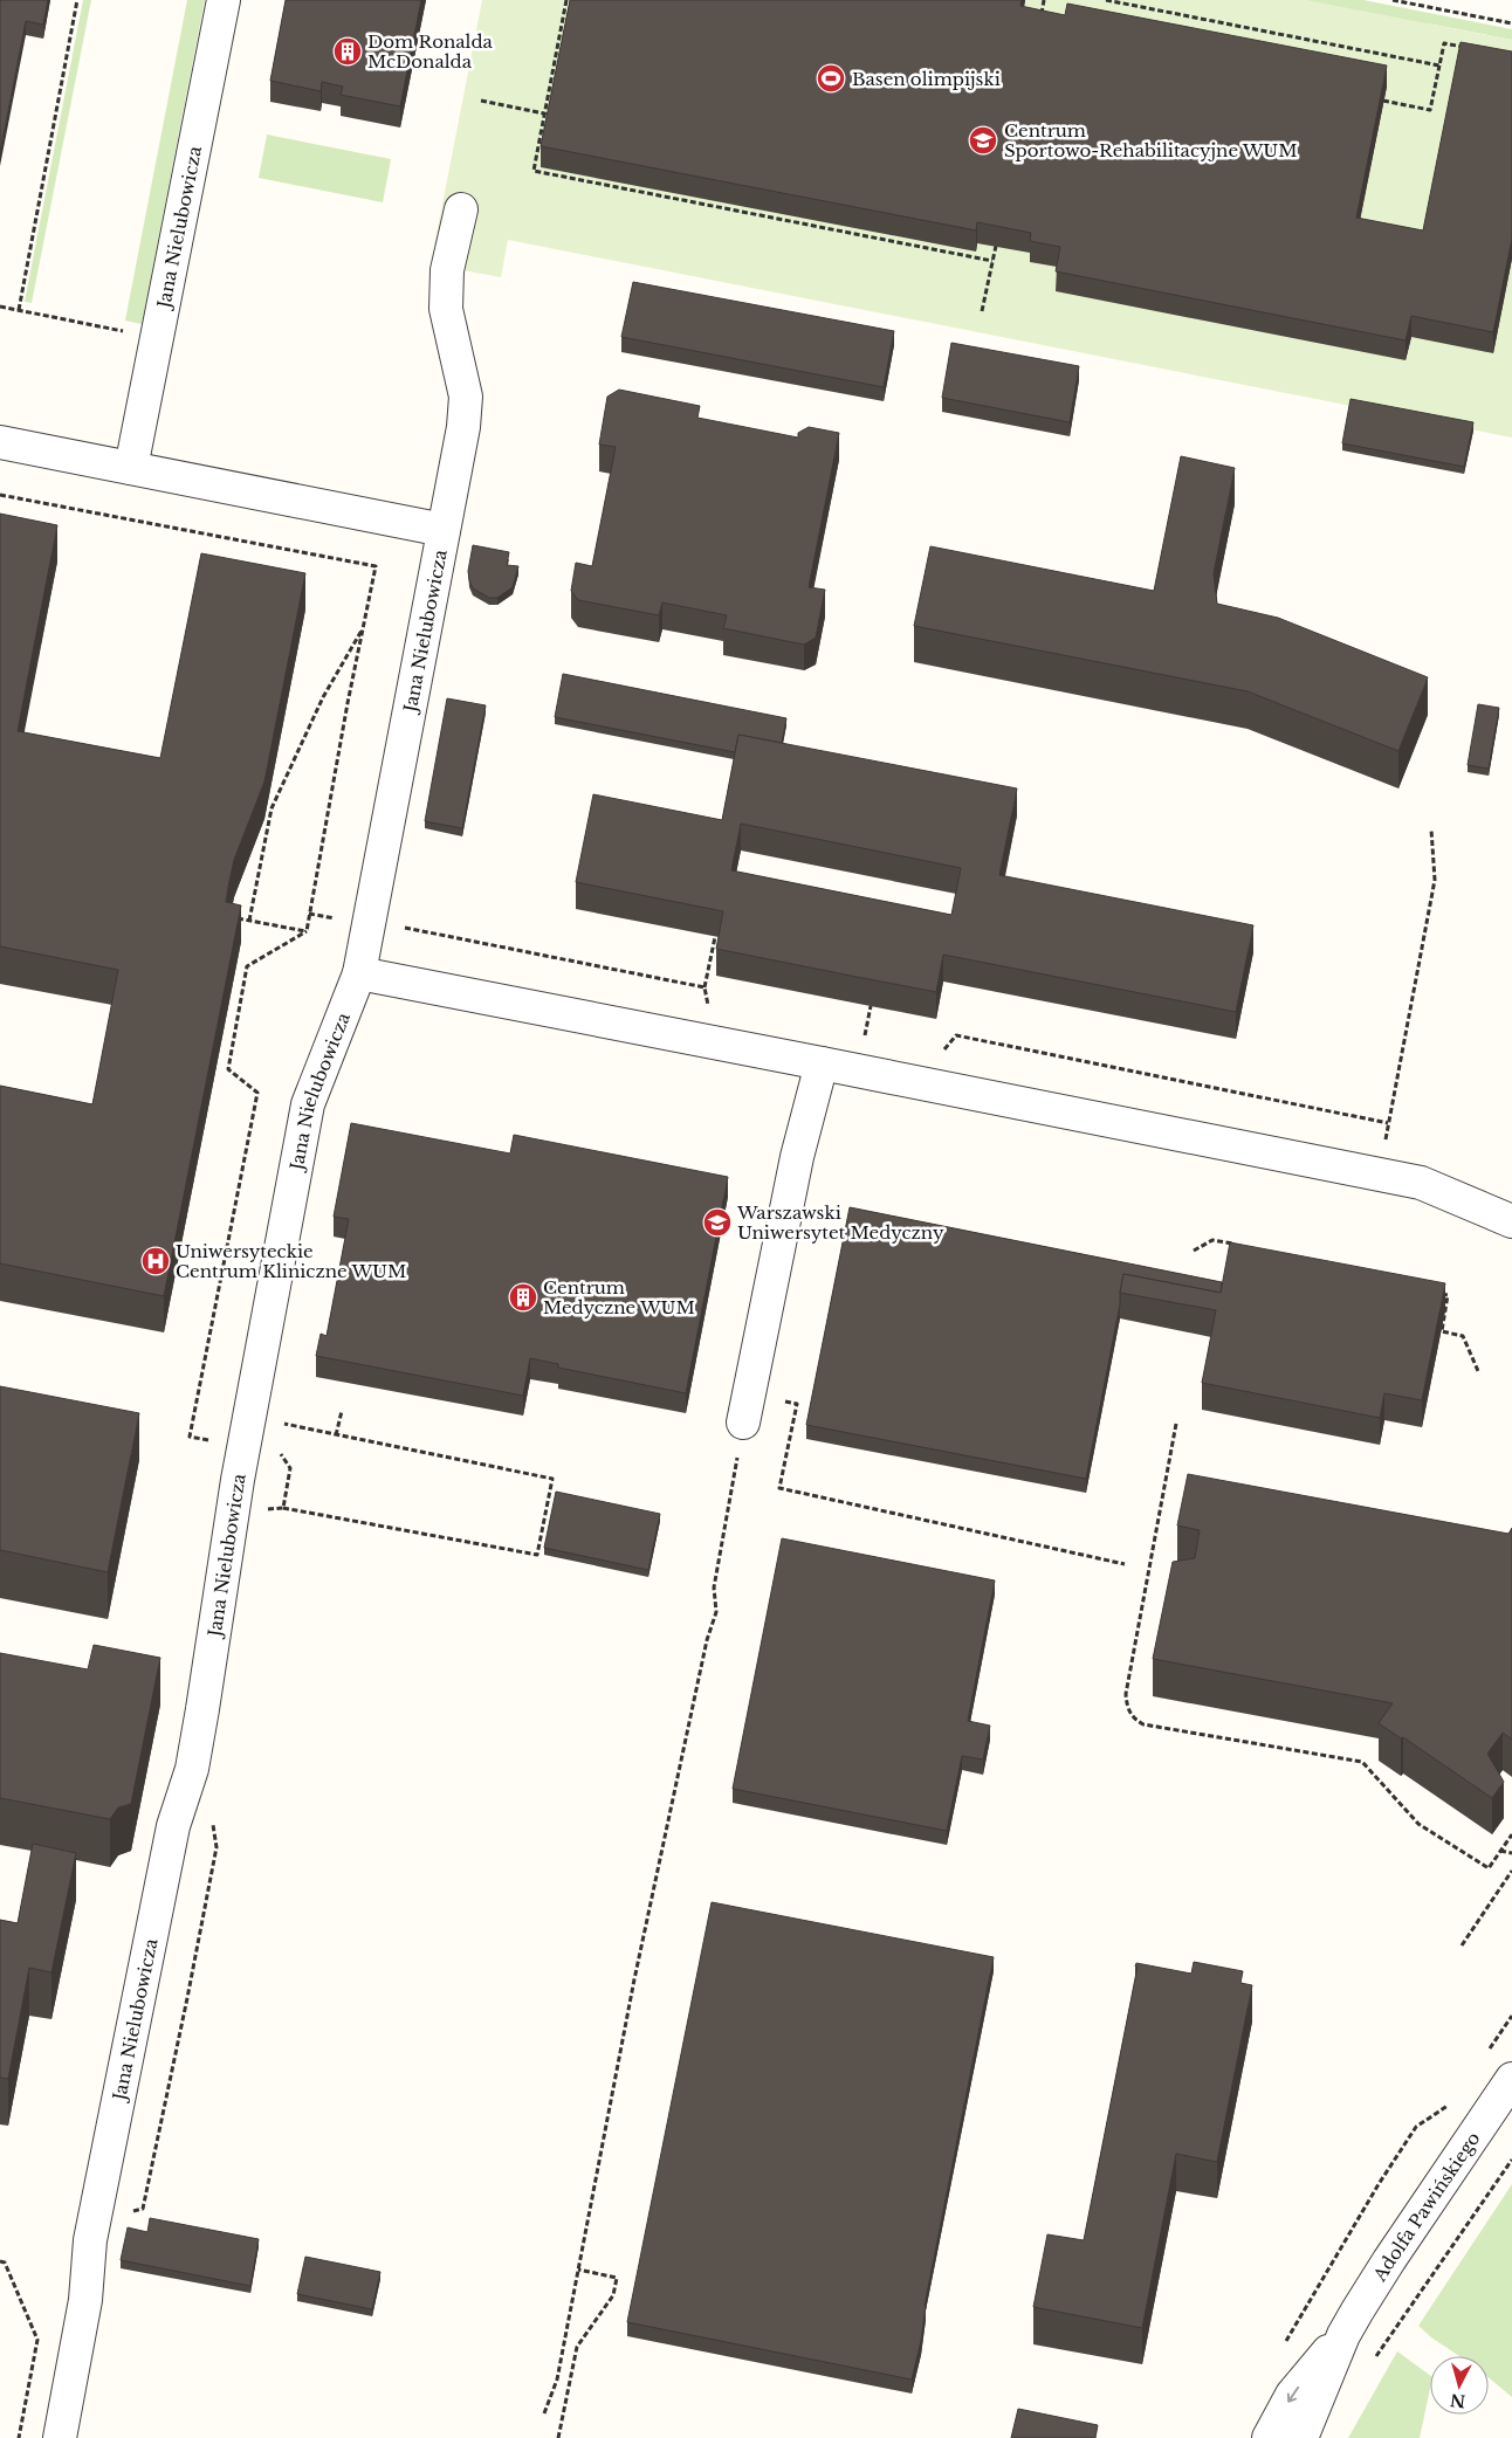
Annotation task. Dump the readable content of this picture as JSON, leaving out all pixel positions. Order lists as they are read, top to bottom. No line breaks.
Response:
{"streets":{"street":["Jana Nielubowicza","Adolfa Pawińskiego"]},"places":{"building":["Dom Ronalda McDonalda","Centrum Medyczne WUM"],"sports":["Basen olimpijski"],"school or university":["Centrum Sportowo-Rehabilitacyjne WUM","Warszawski Uniwersytet Medyczny"],"hospital":["Uniwersyteckie Centrum Kliniczne WUM"]},"north":"bottom"}
